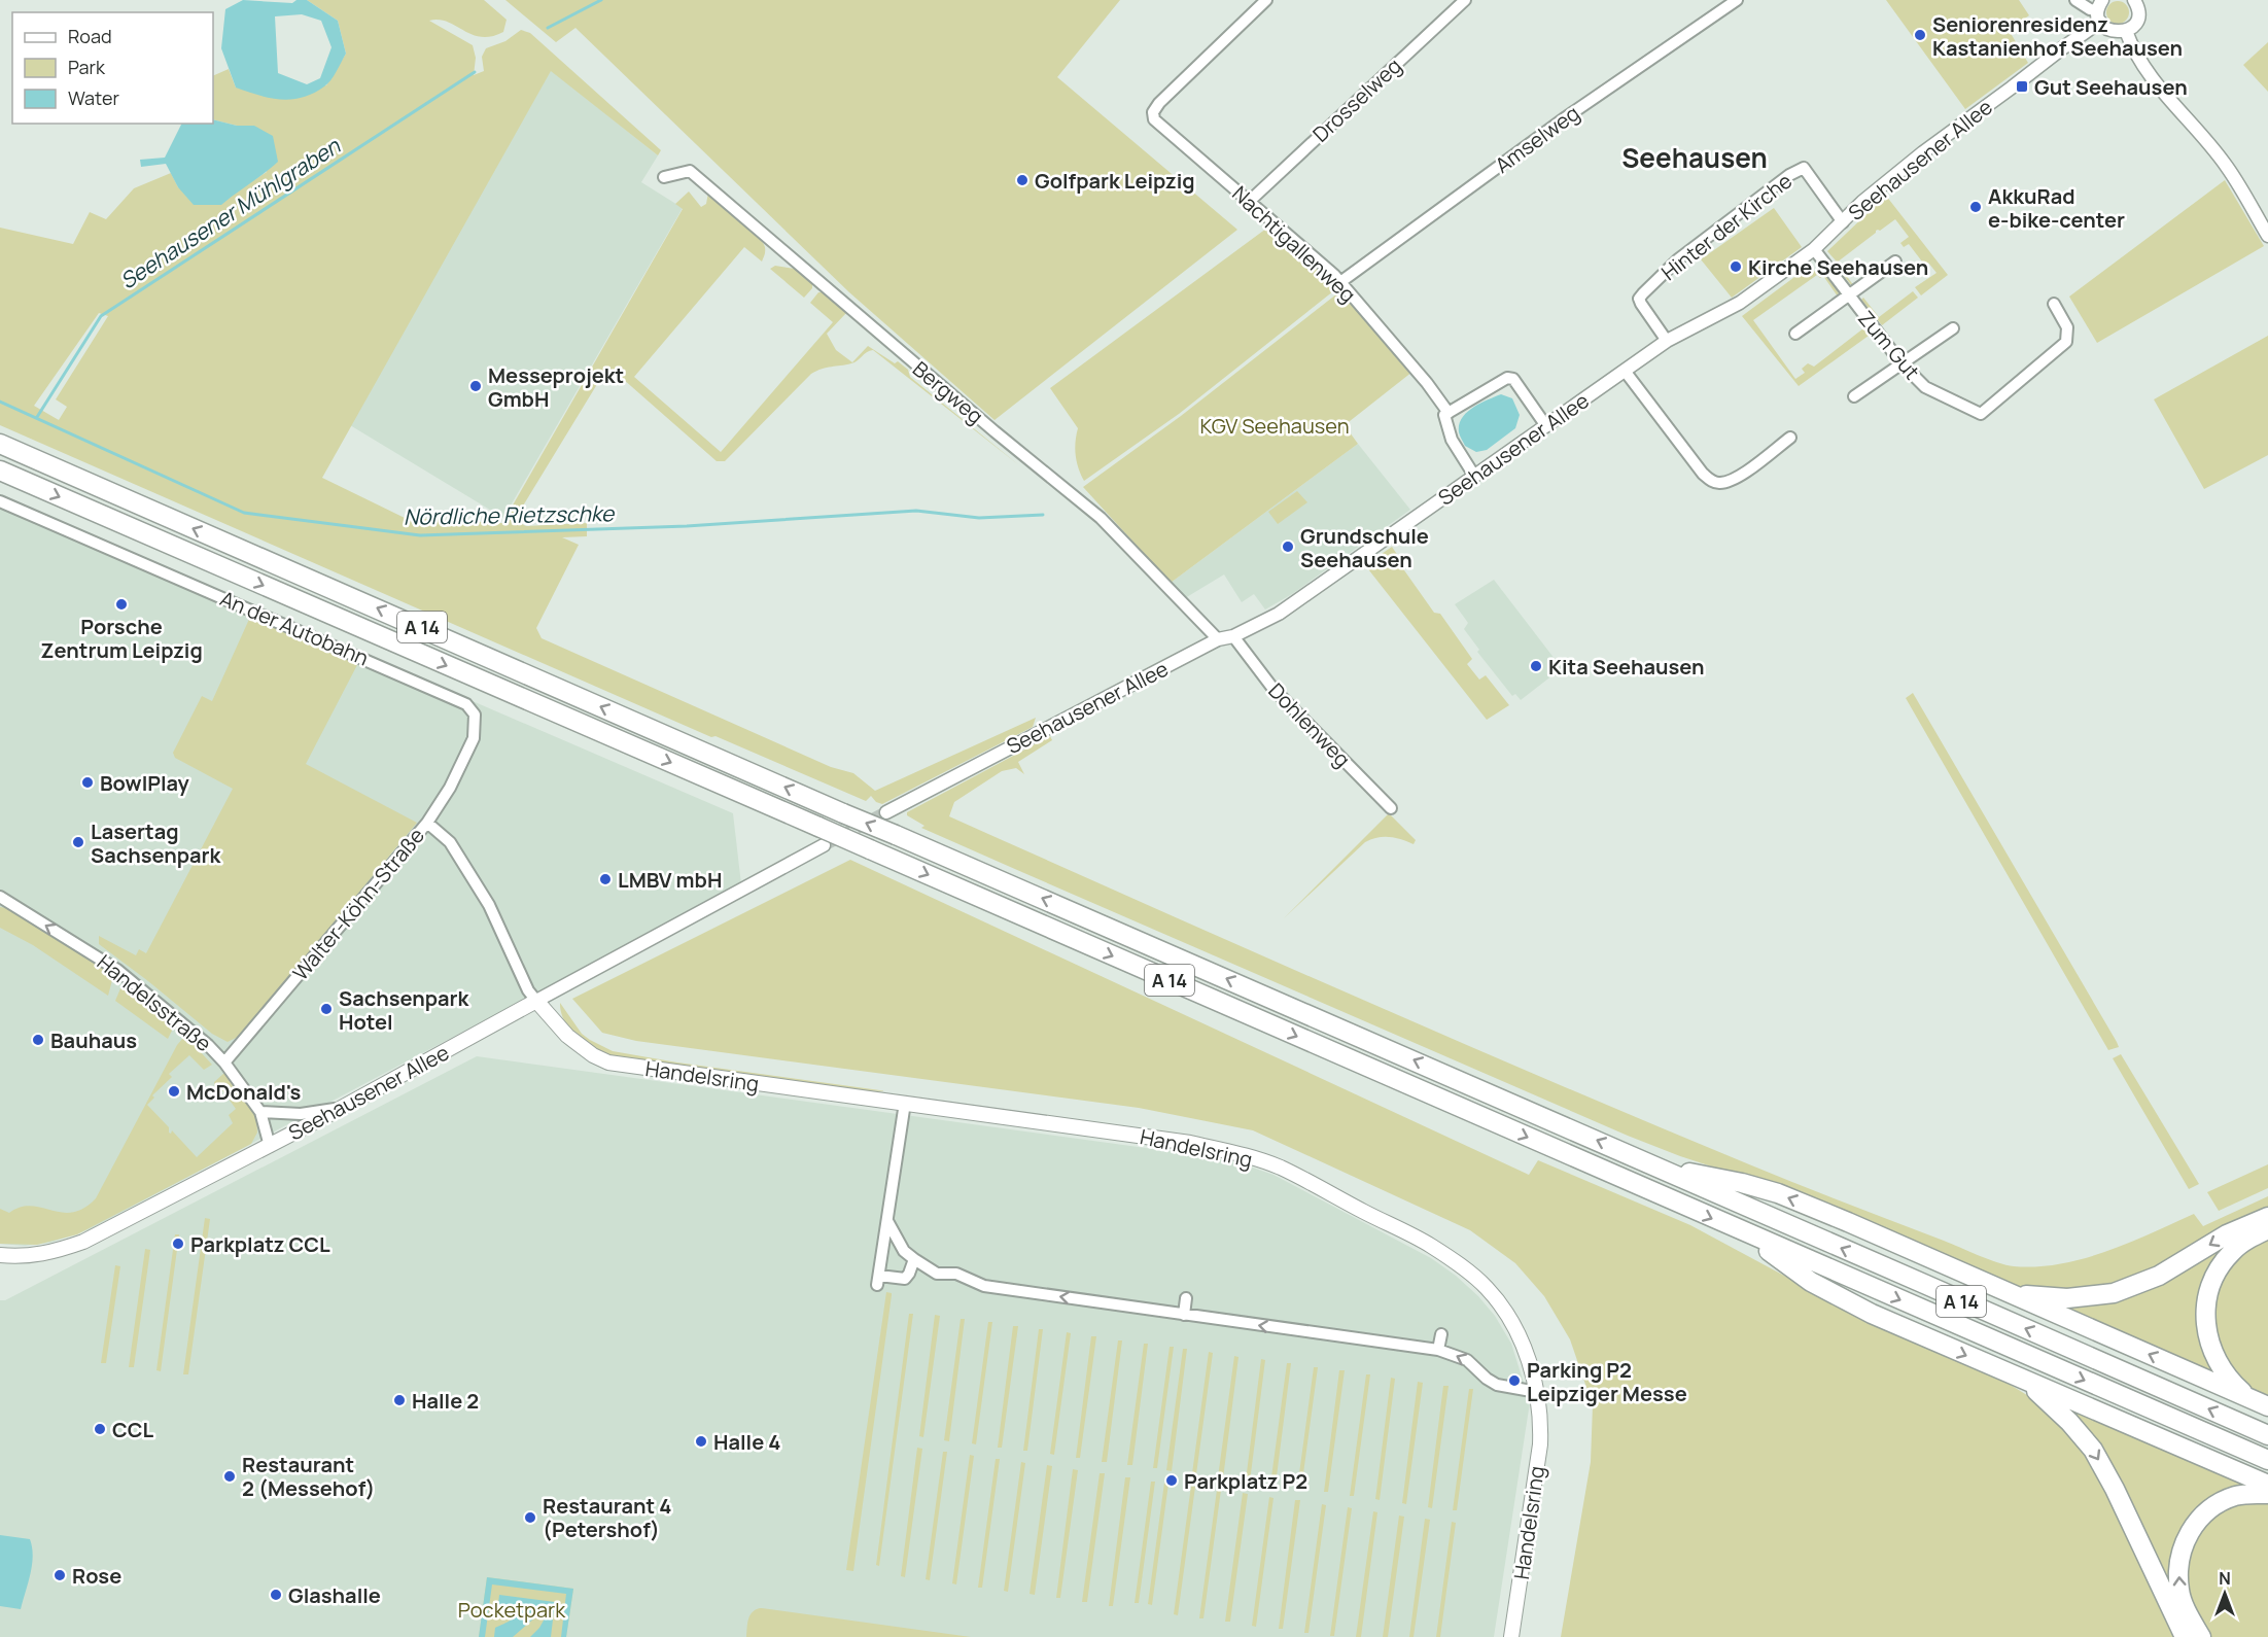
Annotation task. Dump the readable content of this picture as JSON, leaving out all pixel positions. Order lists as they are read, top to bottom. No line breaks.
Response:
{"streets":{"highway":["A 14"],"main road":["Seehausener Allee","Handelsring"],"street":["Drosselweg","Amselweg","Hinter der Kirche","Nachtigallenweg","Zum Gut","Bergweg","An der Autobahn","Dohlenweg","Walter-Köhn-Straße","Handelsstraße"]},"crossings":[["Drosselweg","Nachtigallenweg"],["Amselweg","Nachtigallenweg"],["Seehausener Allee","Hinter der Kirche"],["Seehausener Allee","Nachtigallenweg"],["Seehausener Allee","Zum Gut"],["Seehausener Allee","Bergweg"],["Seehausener Allee","Dohlenweg"],["Seehausener Allee","Walter-Köhn-Straße"],["Seehausener Allee","Handelsstraße"],["Seehausener Allee","Handelsring"],["An der Autobahn","Walter-Köhn-Straße"],["Walter-Köhn-Straße","Handelsstraße"],["Walter-Köhn-Straße","Handelsring"]],"one_way":["Handelsstraße"],"districts":["Seehausen"],"water":["Seehausener Mühlgraben","Nördliche Rietzschke"],"parks":["KGV Seehausen","Pocketpark"],"places":{"other":["Seniorenresidenz Kastanienhof Seehausen","Golfpark Leipzig","AkkuRad e-bike-center","Kirche Seehausen","Messeprojekt GmbH","Grundschule Seehausen","Porsche Zentrum Leipzig","Kita Seehausen","BowlPlay","Lasertag Sachsenpark","LMBV mbH","Sachsenpark Hotel","Bauhaus","McDonald's","Parkplatz CCL","Parking P2 Leipziger Messe","Halle 2","CCL","Halle 4","Restaurant 2 (Messehof)","Parkplatz P2","Restaurant 4 (Petershof)","Rose","Glashalle"],"transit":["Gut Seehausen"]},"legend":["Road","Park","Water"],"north":"top"}
